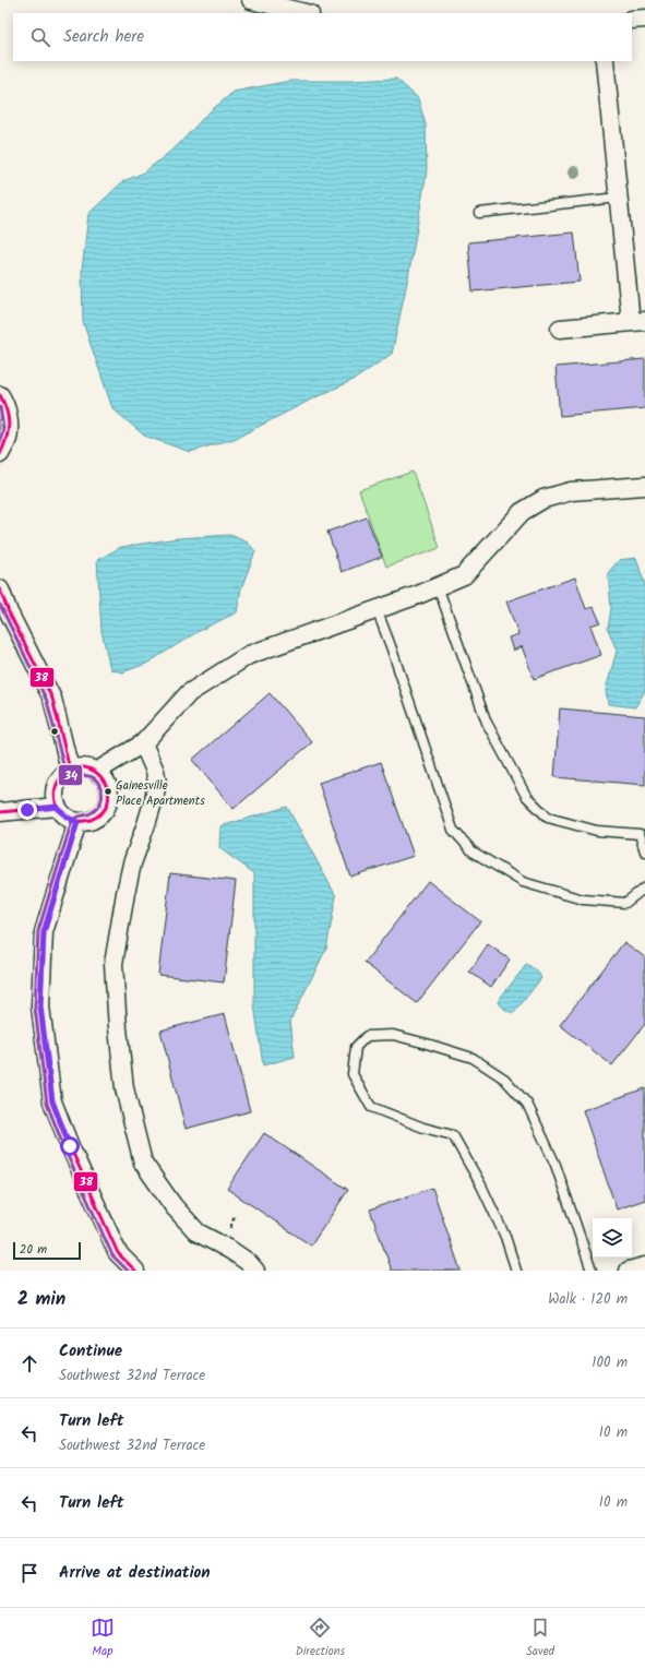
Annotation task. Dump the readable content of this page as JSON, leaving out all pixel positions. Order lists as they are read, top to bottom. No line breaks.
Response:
{"places":["Gainesville Place Apartments"],"lines":["transit line 38","transit line 34"],"scale_bar":"20 m","page":{"search":"Search here","scale":"20 m","heading":["2 min","Walk · 120 m"],"list":[["Continue","Southwest 32nd Terrace","100 m"],["Turn left","Southwest 32nd Terrace","10 m"],["Turn left","10 m"],"Arrive at destination"],"nav":["Map","Directions","Saved"]}}
